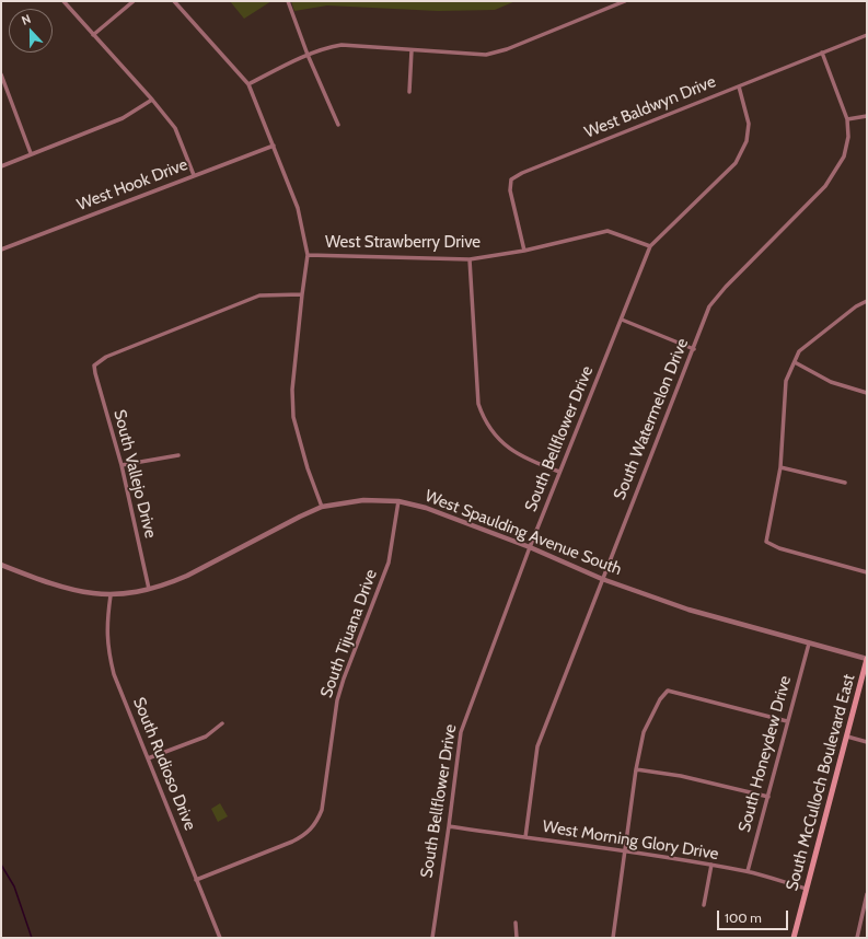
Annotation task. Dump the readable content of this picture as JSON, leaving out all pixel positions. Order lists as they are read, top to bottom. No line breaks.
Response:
{"streets":{"main road":["South McCulloch Boulevard East"],"street":["West Baldwyn Drive","West Hook Drive","West Strawberry Drive","South Watermelon Drive","South Bellflower Drive","South Vallejo Drive","West Spaulding Avenue South","South Tijuana Drive","South Honeydew Drive","South Rudioso Drive","West Morning Glory Drive"]},"crossings":[["West Baldwyn Drive","West Strawberry Drive"],["West Baldwyn Drive","South Watermelon Drive"],["West Baldwyn Drive","South Bellflower Drive"],["West Strawberry Drive","South Bellflower Drive"],["South Watermelon Drive","West Spaulding Avenue South"],["South Watermelon Drive","West Morning Glory Drive"],["South Bellflower Drive","West Spaulding Avenue South"],["South Bellflower Drive","West Morning Glory Drive"],["South Vallejo Drive","West Spaulding Avenue South"],["West Spaulding Avenue South","South Tijuana Drive"],["West Spaulding Avenue South","South Honeydew Drive"],["West Spaulding Avenue South","South Rudioso Drive"],["West Spaulding Avenue South","South McCulloch Boulevard East"],["South Tijuana Drive","South Rudioso Drive"],["South Honeydew Drive","West Morning Glory Drive"],["South McCulloch Boulevard East","West Morning Glory Drive"]],"scale_bar":"100 m","north":"top"}
